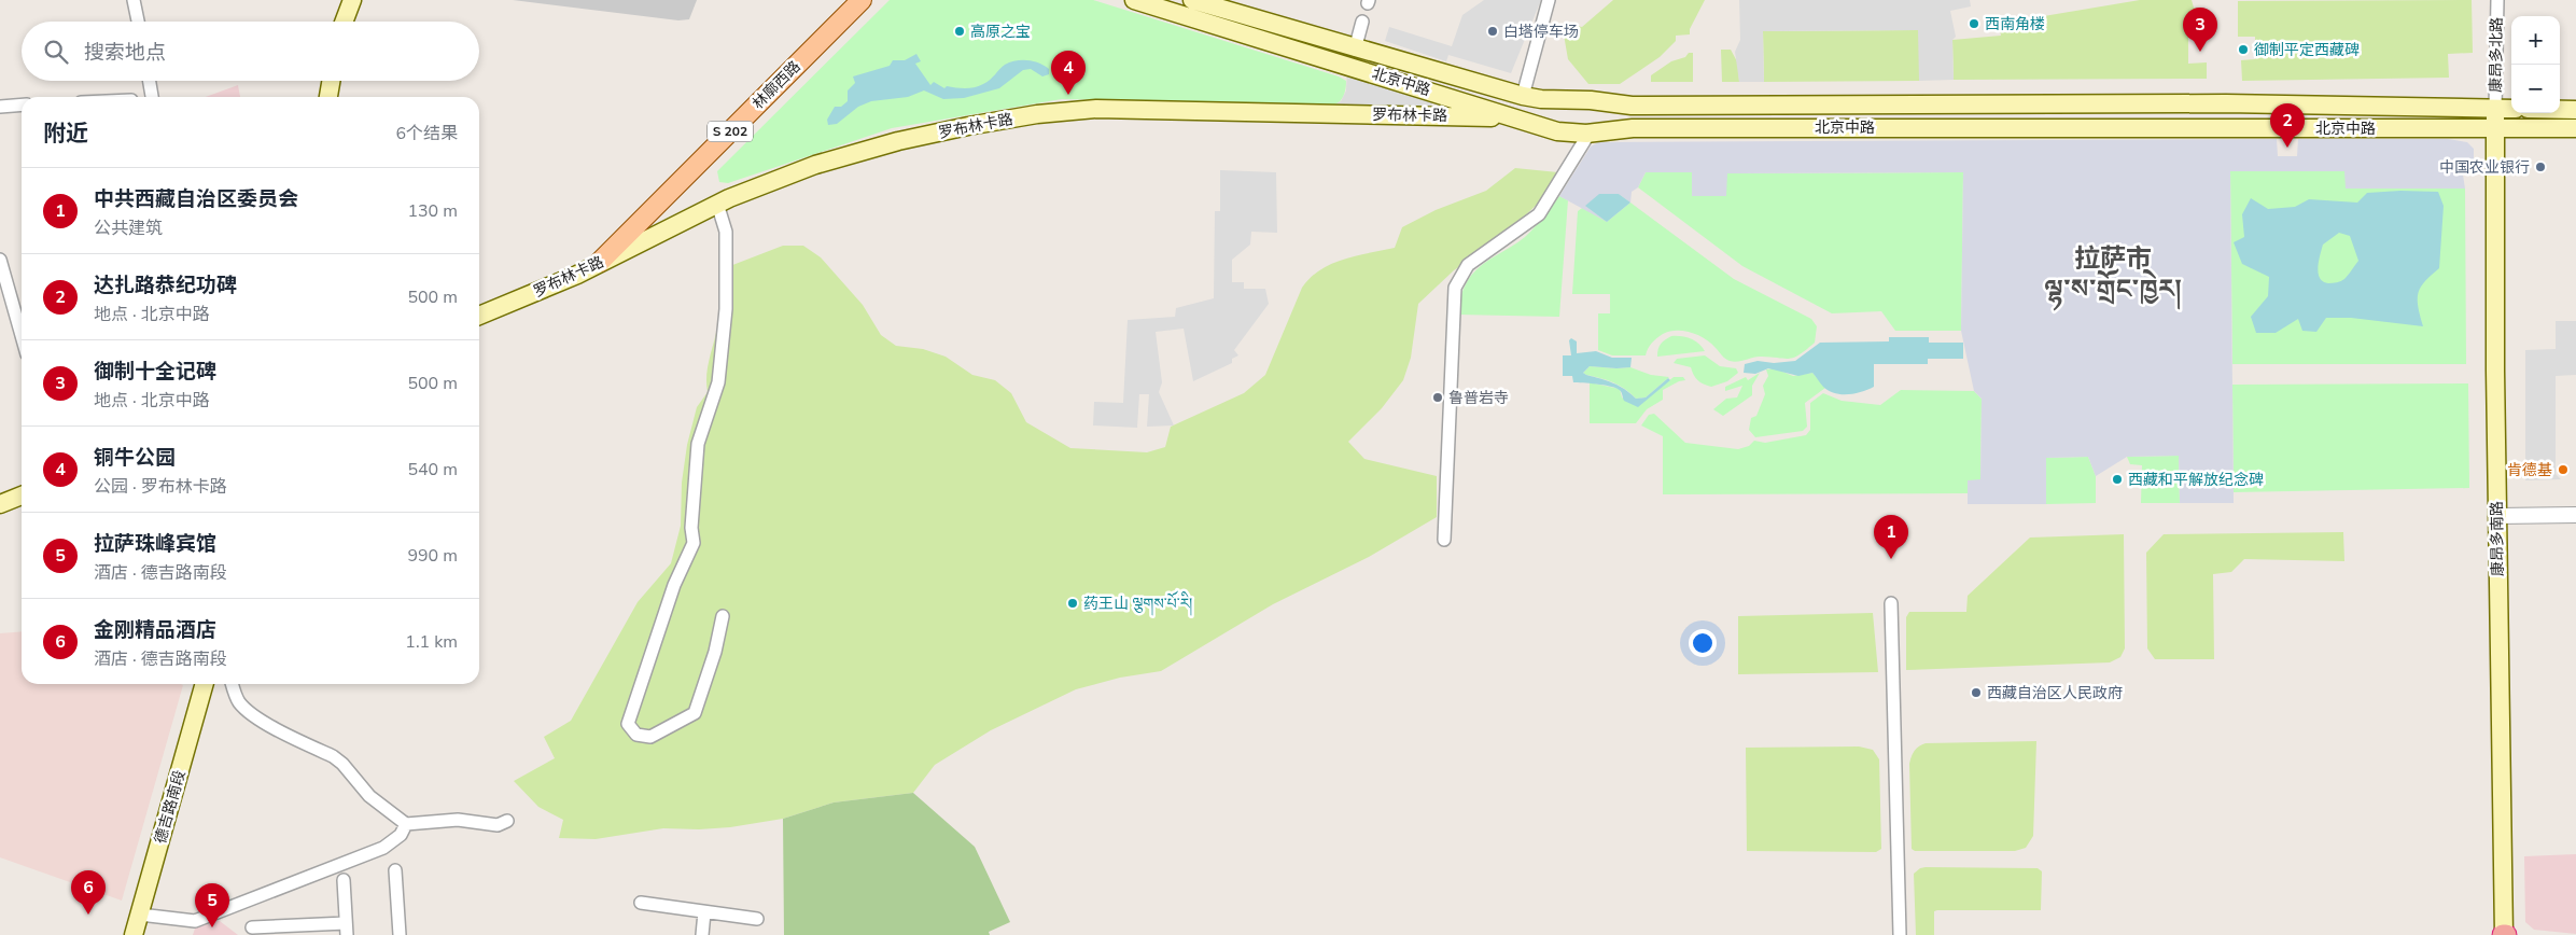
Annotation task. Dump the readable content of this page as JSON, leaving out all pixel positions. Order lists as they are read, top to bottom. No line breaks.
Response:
{"streets":{"main road":["北京中路","林廓西路","罗布林卡路","S 202","康昂多南路","德吉路南段"],"street":["康昂多北路"]},"crossings":[["康昂多北路","北京中路"],["康昂多北路","康昂多南路"],["北京中路","罗布林卡路"],["北京中路","康昂多南路"],["林廓西路","罗布林卡路"]],"districts":["拉萨市 ལྷ་ས་གྲོང་ཁྱེར།"],"places":["西南角楼","高原之宝","白塔停车场","御制平定西藏碑","中国农业银行","鲁普岩寺","肯德基","西藏和平解放纪念碑","药王山 ལྕགས་པོ་རི།","西藏自治区人民政府"],"page":{"pins":["3","4","2","1","6","5"],"map_buttons":["+","−"],"search":"搜索地点","heading":["附近","6个结果"],"list":[{"mark":"1","name":"中共西藏自治区委员会","note":"公共建筑","value":"130 m"},{"mark":"2","name":"达扎路恭纪功碑","note":"地点 · 北京中路","value":"500 m"},{"mark":"3","name":"御制十全记碑","note":"地点 · 北京中路","value":"500 m"},{"mark":"4","name":"铜牛公园","note":"公园 · 罗布林卡路","value":"540 m"},{"mark":"5","name":"拉萨珠峰宾馆","note":"酒店 · 德吉路南段","value":"990 m"},{"mark":"6","name":"金刚精品酒店","note":"酒店 · 德吉路南段","value":"1.1 km"}]}}
